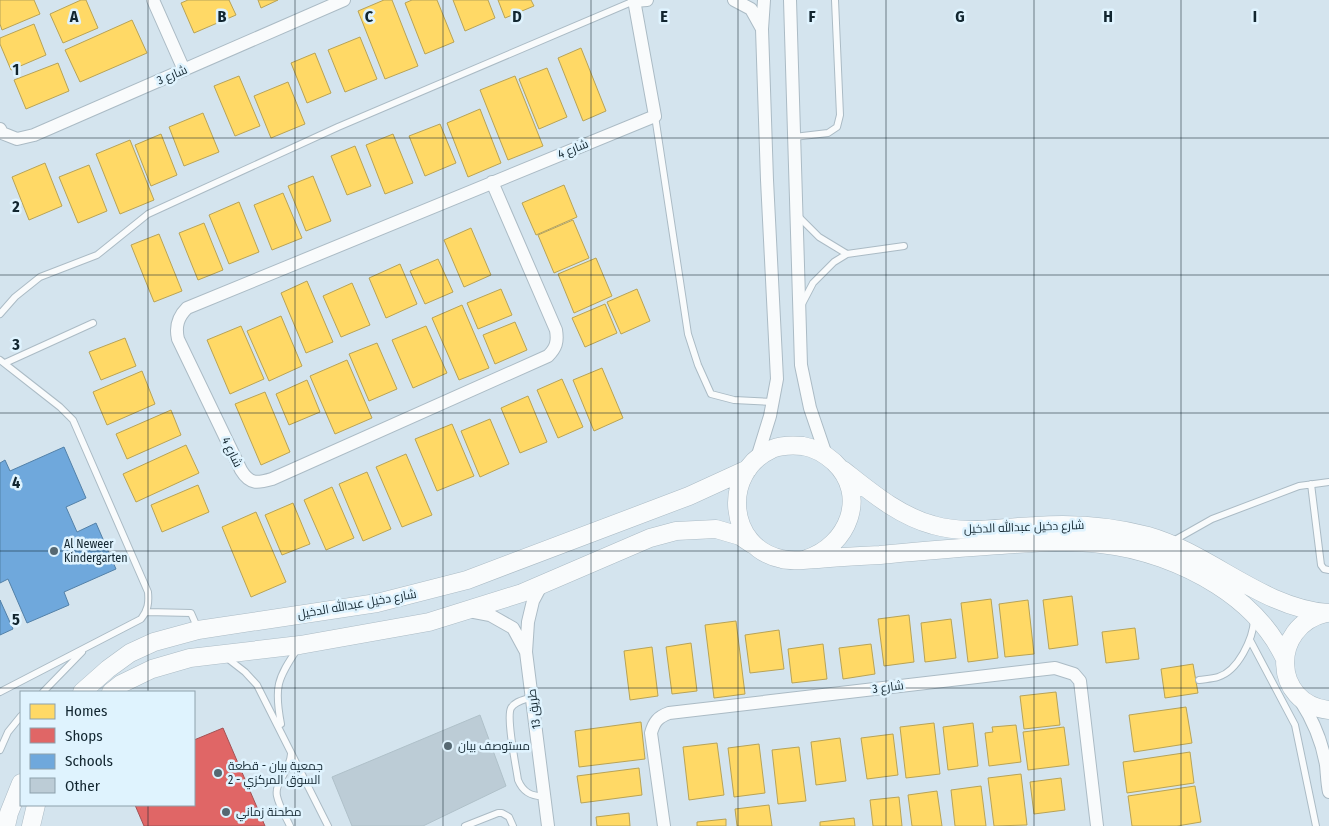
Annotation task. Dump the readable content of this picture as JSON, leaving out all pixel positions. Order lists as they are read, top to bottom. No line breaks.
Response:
{"streets":{"street":["شارع 3","شارع 4","شارع دخيل عبدالله الدخيل","طريق 13"]},"places":["Al Neweer Kindergarten","مستوصف بيان","جمعية بيان - قطعة 2 - السوق المركزي","مطحنة زماني"],"legend":["Homes","Shops","Schools","Other"],"grid":{"columns":["A","B","C","D","E","F","G","H","I"],"rows":["1","2","3","4","5"]}}
